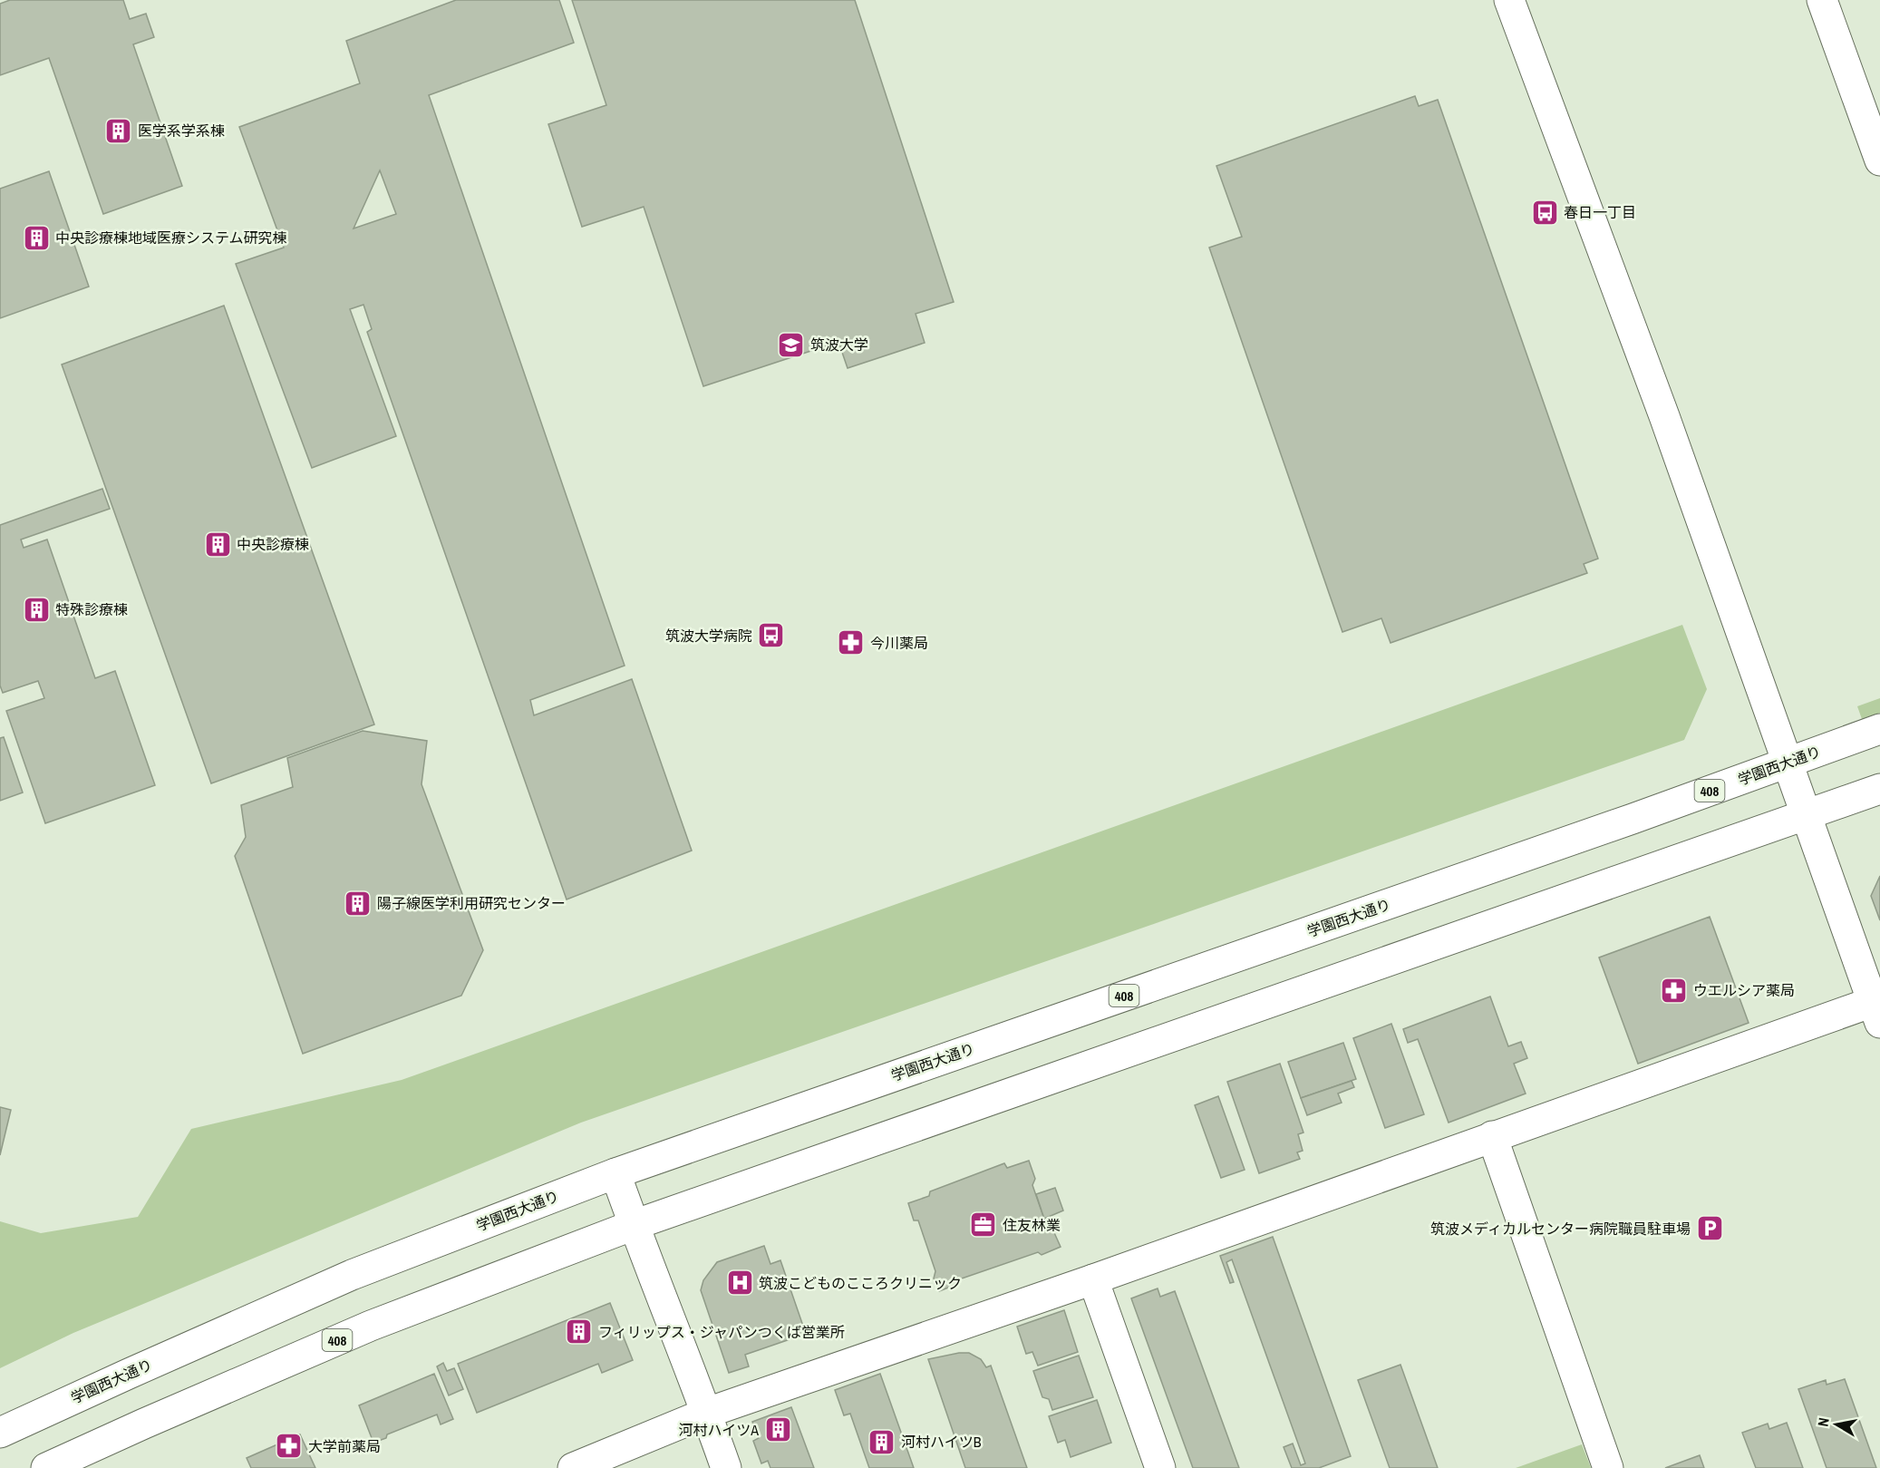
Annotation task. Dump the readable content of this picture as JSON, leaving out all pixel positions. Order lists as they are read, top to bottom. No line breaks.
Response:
{"streets":{"main road":["学園西大通り","408"]},"places":{"building":["医学系学系棟","中央診療棟地域医療システム研究棟","中央診療棟","特殊診療棟","陽子線医学利用研究センター","フィリップス・ジャパンつくば営業所","河村ハイツA","河村ハイツB"],"bus stop":["春日一丁目","筑波大学病院"],"school or university":["筑波大学"],"pharmacy":["今川薬局","ウエルシア薬局","大学前薬局"],"office":["住友林業"],"parking":["筑波メディカルセンター病院職員駐車場"],"hospital":["筑波こどものこころクリニック"]},"north":"left"}
